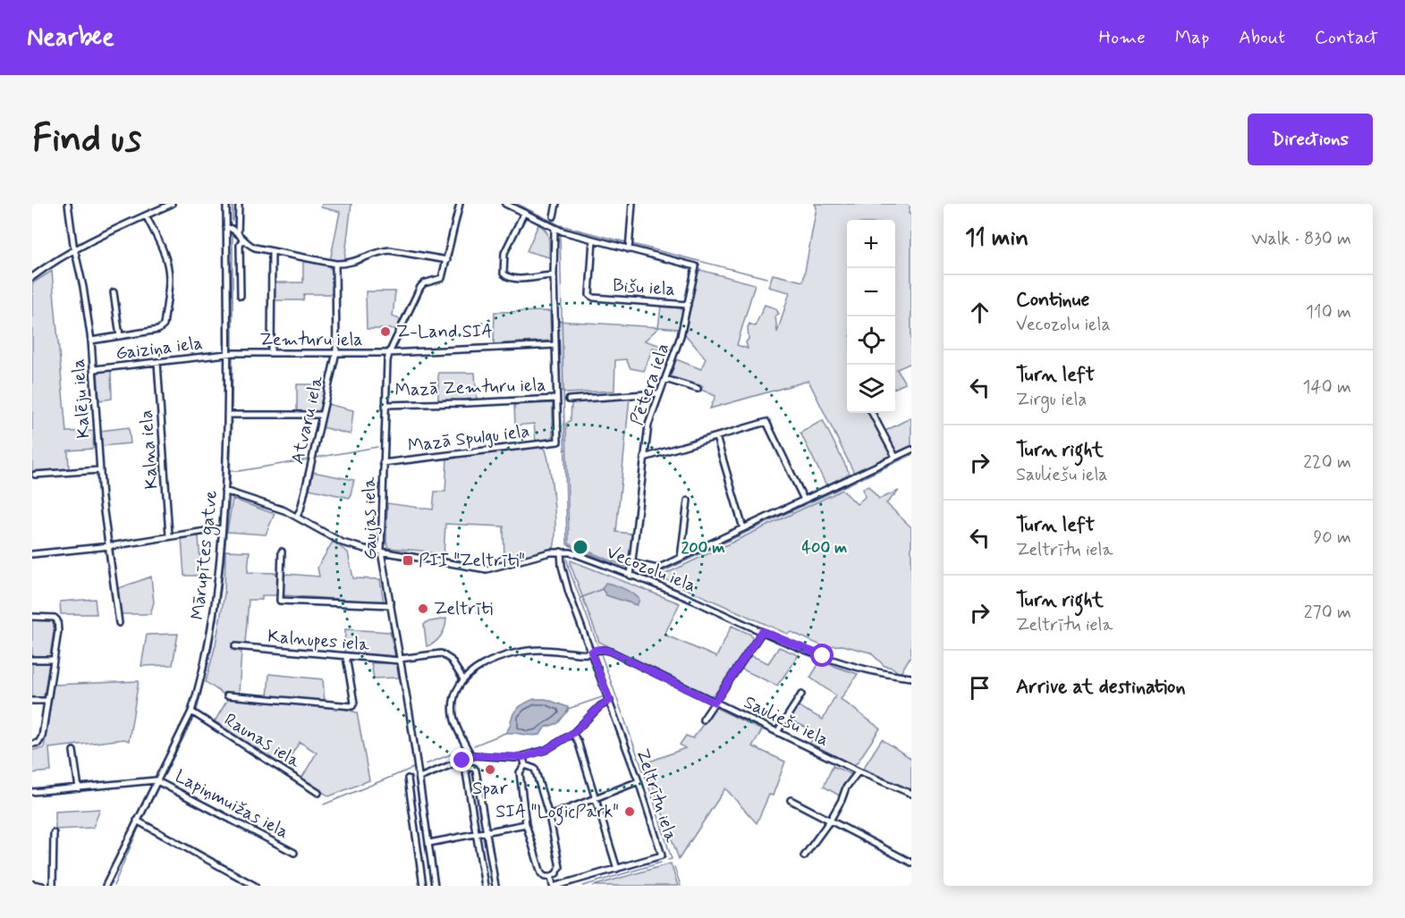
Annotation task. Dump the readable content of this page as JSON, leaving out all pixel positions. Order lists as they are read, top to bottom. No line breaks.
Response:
{"streets":{"street":["Bišu iela","Zemturu iela","Gaiziņa iela","Pētera iela","Mazā Zemturu iela","Kalēju iela","Atvaru iela","Mazā Spulgu iela","Kalna iela","Gaujas iela","Mārupītes gatve","Vecozolu iela","Kalnupes iela","Sauliešu iela","Raunas iela","Zeltrītu iela","Lapiņmuižas iela"]},"crossings":[["Bišu iela","Pētera iela"],["Zemturu iela","Gaiziņa iela"],["Zemturu iela","Atvaru iela"],["Zemturu iela","Gaujas iela"],["Zemturu iela","Mārupītes gatve"],["Gaiziņa iela","Kalēju iela"],["Gaiziņa iela","Kalna iela"],["Gaiziņa iela","Mārupītes gatve"],["Pētera iela","Vecozolu iela"],["Mazā Zemturu iela","Mazā Spulgu iela"],["Mazā Zemturu iela","Gaujas iela"],["Atvaru iela","Vecozolu iela"],["Mazā Spulgu iela","Gaujas iela"],["Gaujas iela","Vecozolu iela"],["Gaujas iela","Kalnupes iela"],["Mārupītes gatve","Vecozolu iela"],["Mārupītes gatve","Raunas iela"],["Mārupītes gatve","Lapiņmuižas iela"],["Vecozolu iela","Zeltrītu iela"],["Kalnupes iela","Sauliešu iela"],["Kalnupes iela","Zeltrītu iela"],["Sauliešu iela","Zeltrītu iela"]],"places":{"other":["Z-Land SIA","Zeltrīti","Spar","SIA \"LogicPark\""],"transit":["PII \"Zeltrīti\""]},"page":{"header":"Nearbee","nav":["Home","Map","About","Contact"],"buttons":"Directions","title":"Find us","heading":["11 min","Walk · 830 m"],"map_buttons":["+","−"],"list":[["Continue","Vecozolu iela","110 m"],["Turn left","Zirgu iela","140 m"],["Turn right","Sauliešu iela","220 m"],["Turn left","Zeltrītu iela","90 m"],["Turn right","Zeltrītu iela","270 m"],"Arrive at destination"]},"rings":["200 m","400 m"]}
